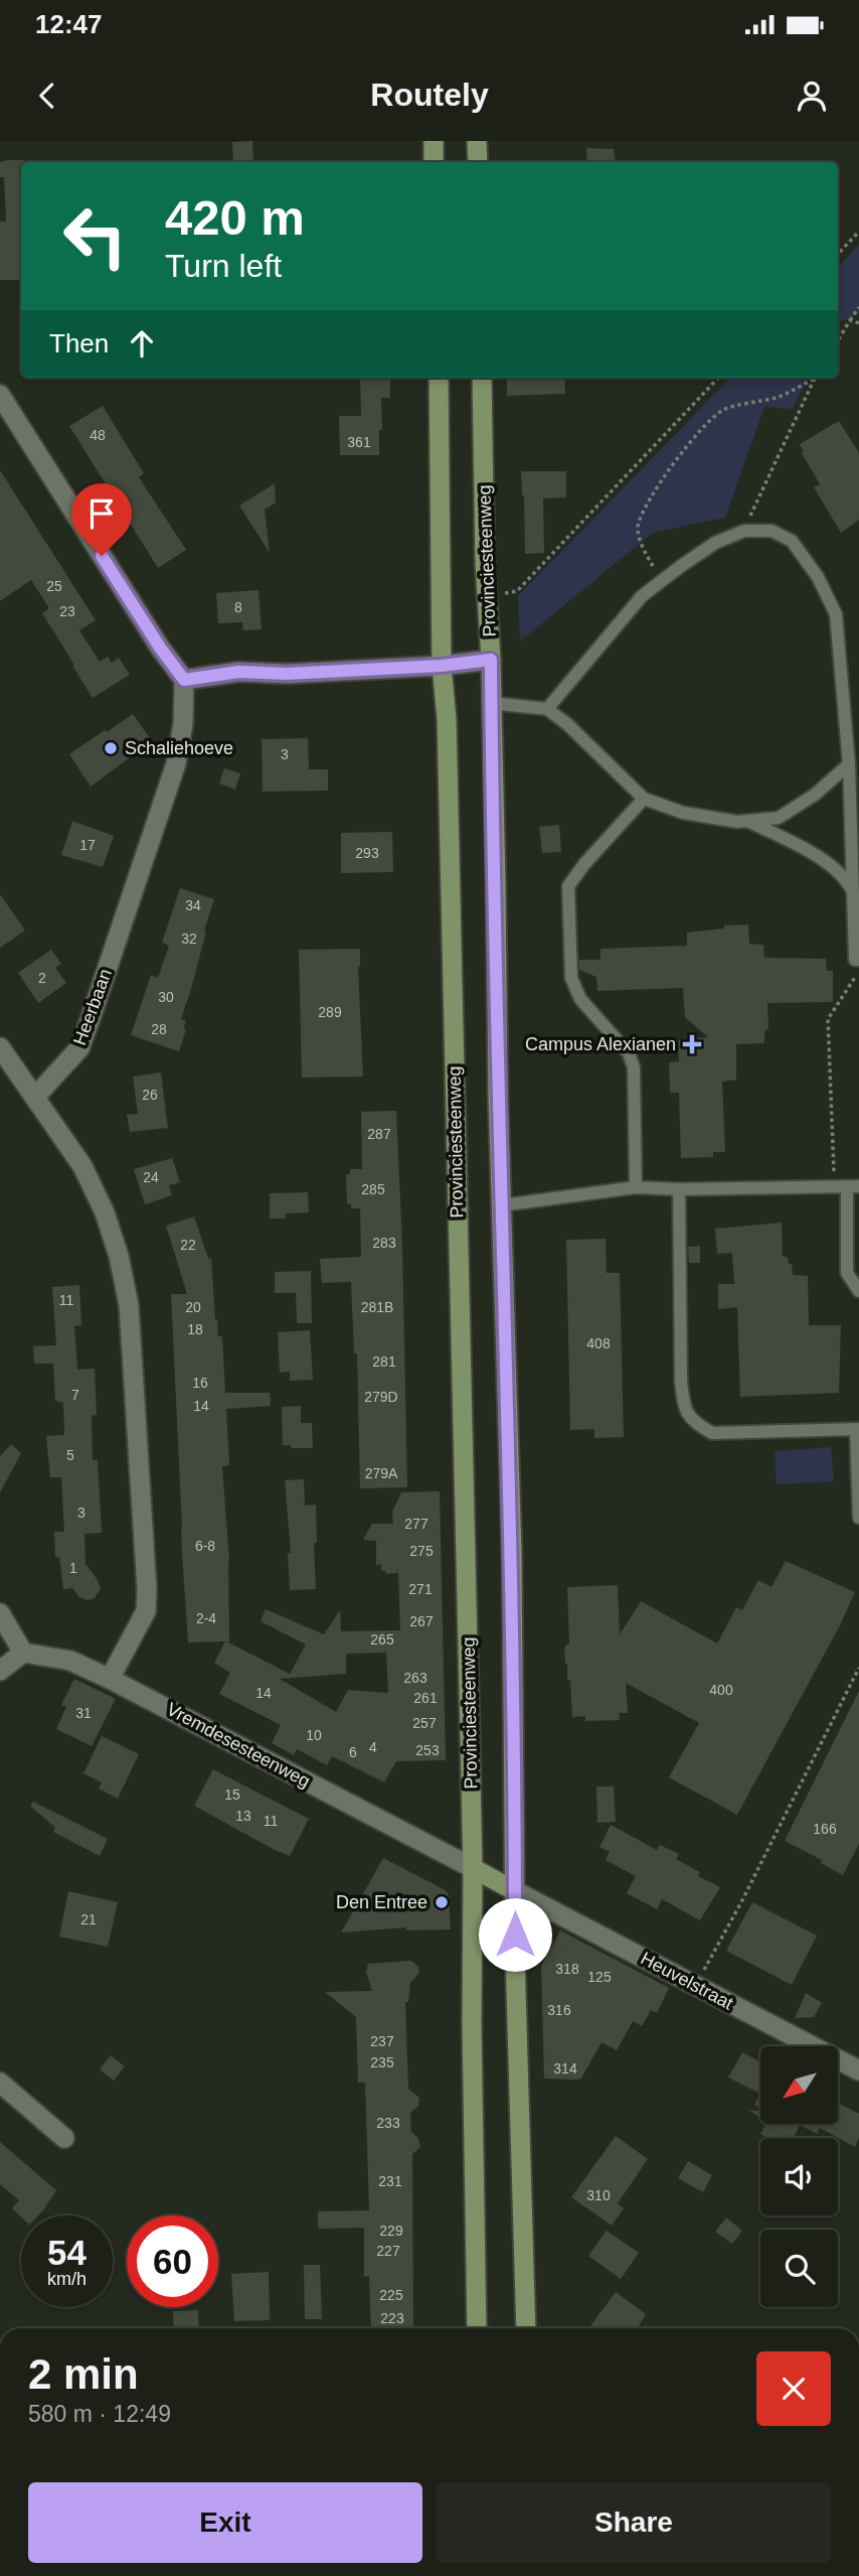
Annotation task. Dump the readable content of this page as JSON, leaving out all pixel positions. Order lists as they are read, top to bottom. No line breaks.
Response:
{"streets":{"main road":["Provinciesteenweg"],"street":["Heerbaan","Vremdesesteenweg","Heuvelstraat"]},"crossings":[["Provinciesteenweg","Vremdesesteenweg"],["Provinciesteenweg","Heuvelstraat"]],"places":{"other":["Schaliehoeve","Den Entree"],"health":["Campus Alexianen"]},"house_numbers":["48","361","25","8","23","3","17","293","34","32","2","30","289","28","26","287","24","285","283","22","11","20","281B","18","408","281","16","7","279D","14","5","279A","3","277","6-8","275","1","271","2-4","267","265","263","400","14","261","31","257","10","4","253","6","15","13","11","166","21","318","125","316","237","235","314","233","231","310","229","227","225","223"],"north":"bottom left","page":{"status":"12:47","header":"Routely","turn":["420 m","Turn left"],"then":"Then","speed":"54 km/h","limit":"60","heading":["2 min","580 m · 12:49"],"buttons":["Exit","Share"]}}
